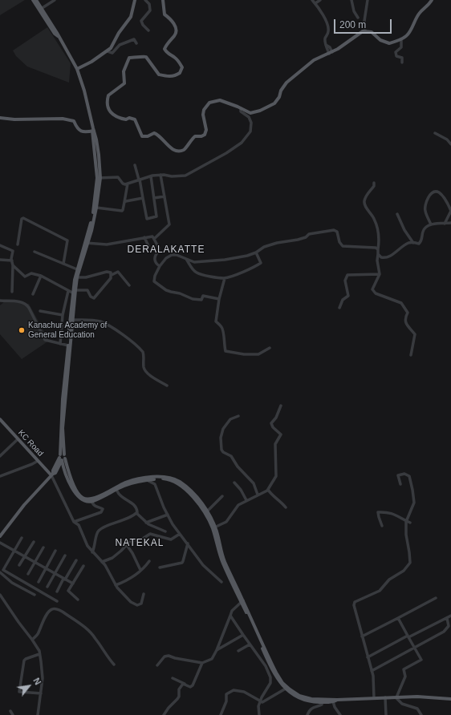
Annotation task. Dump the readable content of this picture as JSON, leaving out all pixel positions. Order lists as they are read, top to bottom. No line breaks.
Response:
{"streets":{"main road":["KC Road"]},"districts":["DERALAKATTE","NATEKAL"],"places":["Kanachur Academy of General Education"],"scale_bar":"200 m","north":"top right"}
